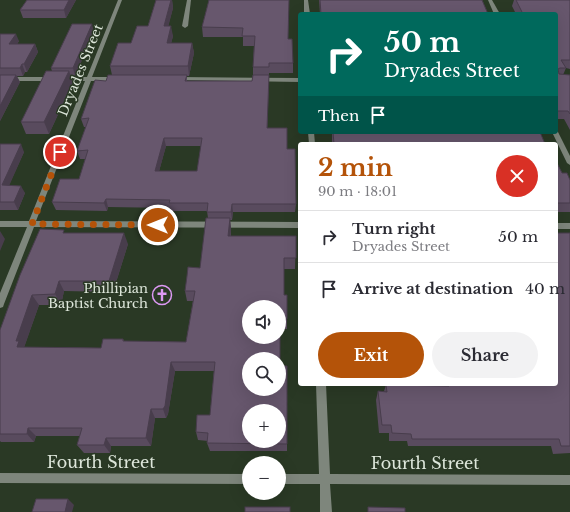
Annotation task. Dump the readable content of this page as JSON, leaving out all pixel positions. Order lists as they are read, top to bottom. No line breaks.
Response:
{"streets":{"street":["Dryades Street","Fourth Street"]},"places":{"church":["Phillipian Baptist Church"]},"page":{"turn":["50 m","Dryades Street"],"then":"Then","heading":["2 min","90 m · 18:01"],"list":[{"name":"Turn right","note":"Dryades Street","value":"50 m"},{"name":"Arrive at destination","value":"40 m"}],"map_buttons":["+","−"],"buttons":["Exit","Share"]}}
